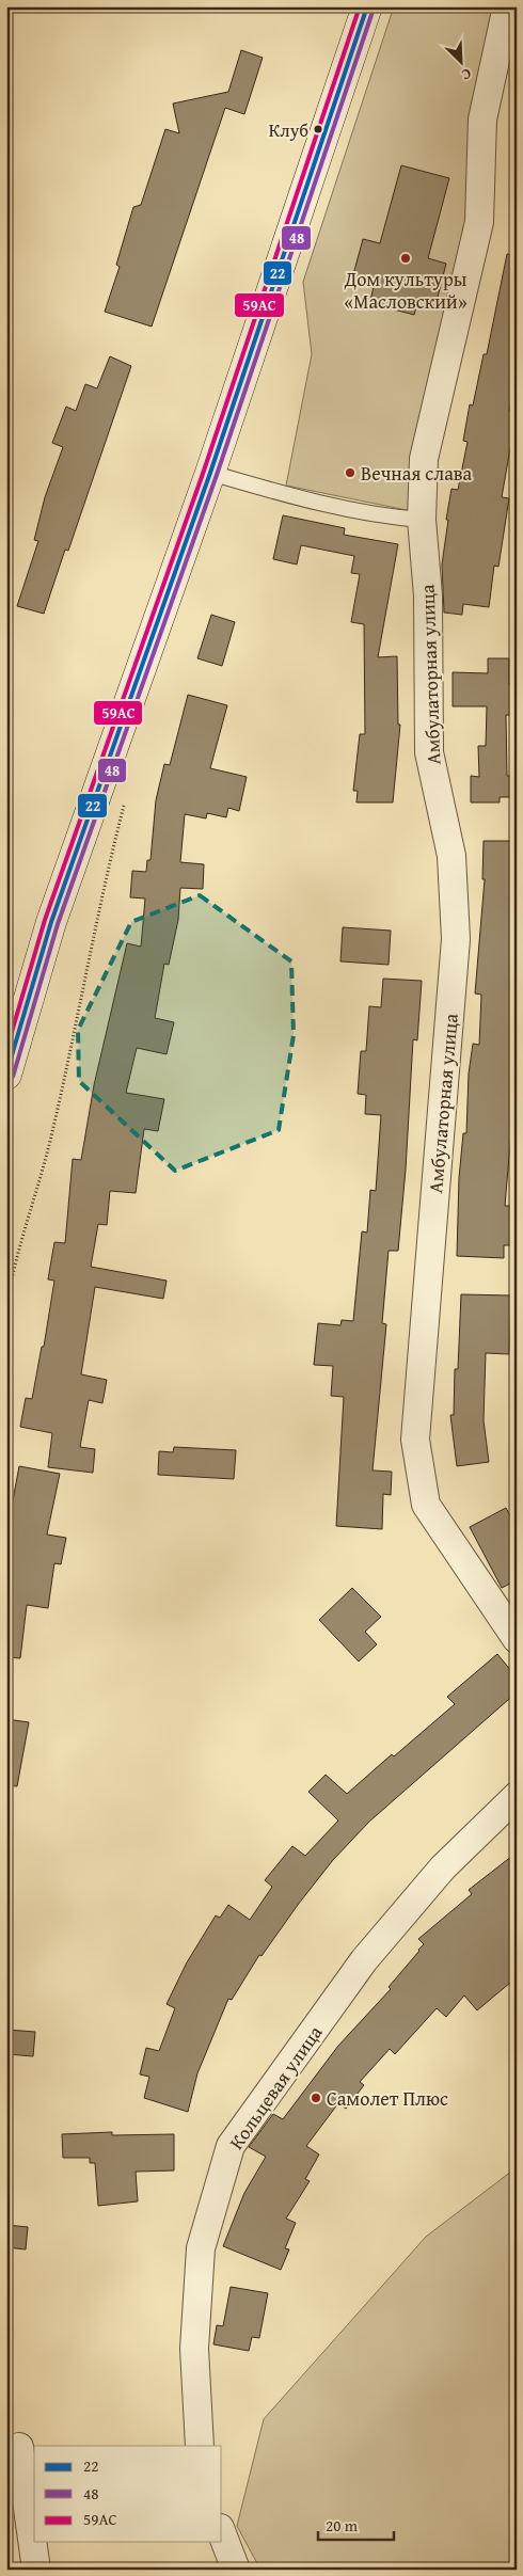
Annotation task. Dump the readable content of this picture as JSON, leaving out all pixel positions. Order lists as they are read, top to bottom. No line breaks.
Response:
{"streets":{"street":["Амбулаторная улица","Кольцевая улица"]},"places":["Клуб","Дом культуры «Масловский»","Вечная слава","Самолет Плюс"],"lines":["transit line 22","transit line 59АС","transit line 48"],"legend":["22","48","59АС"],"scale_bar":"20 m","north":"bottom right"}
